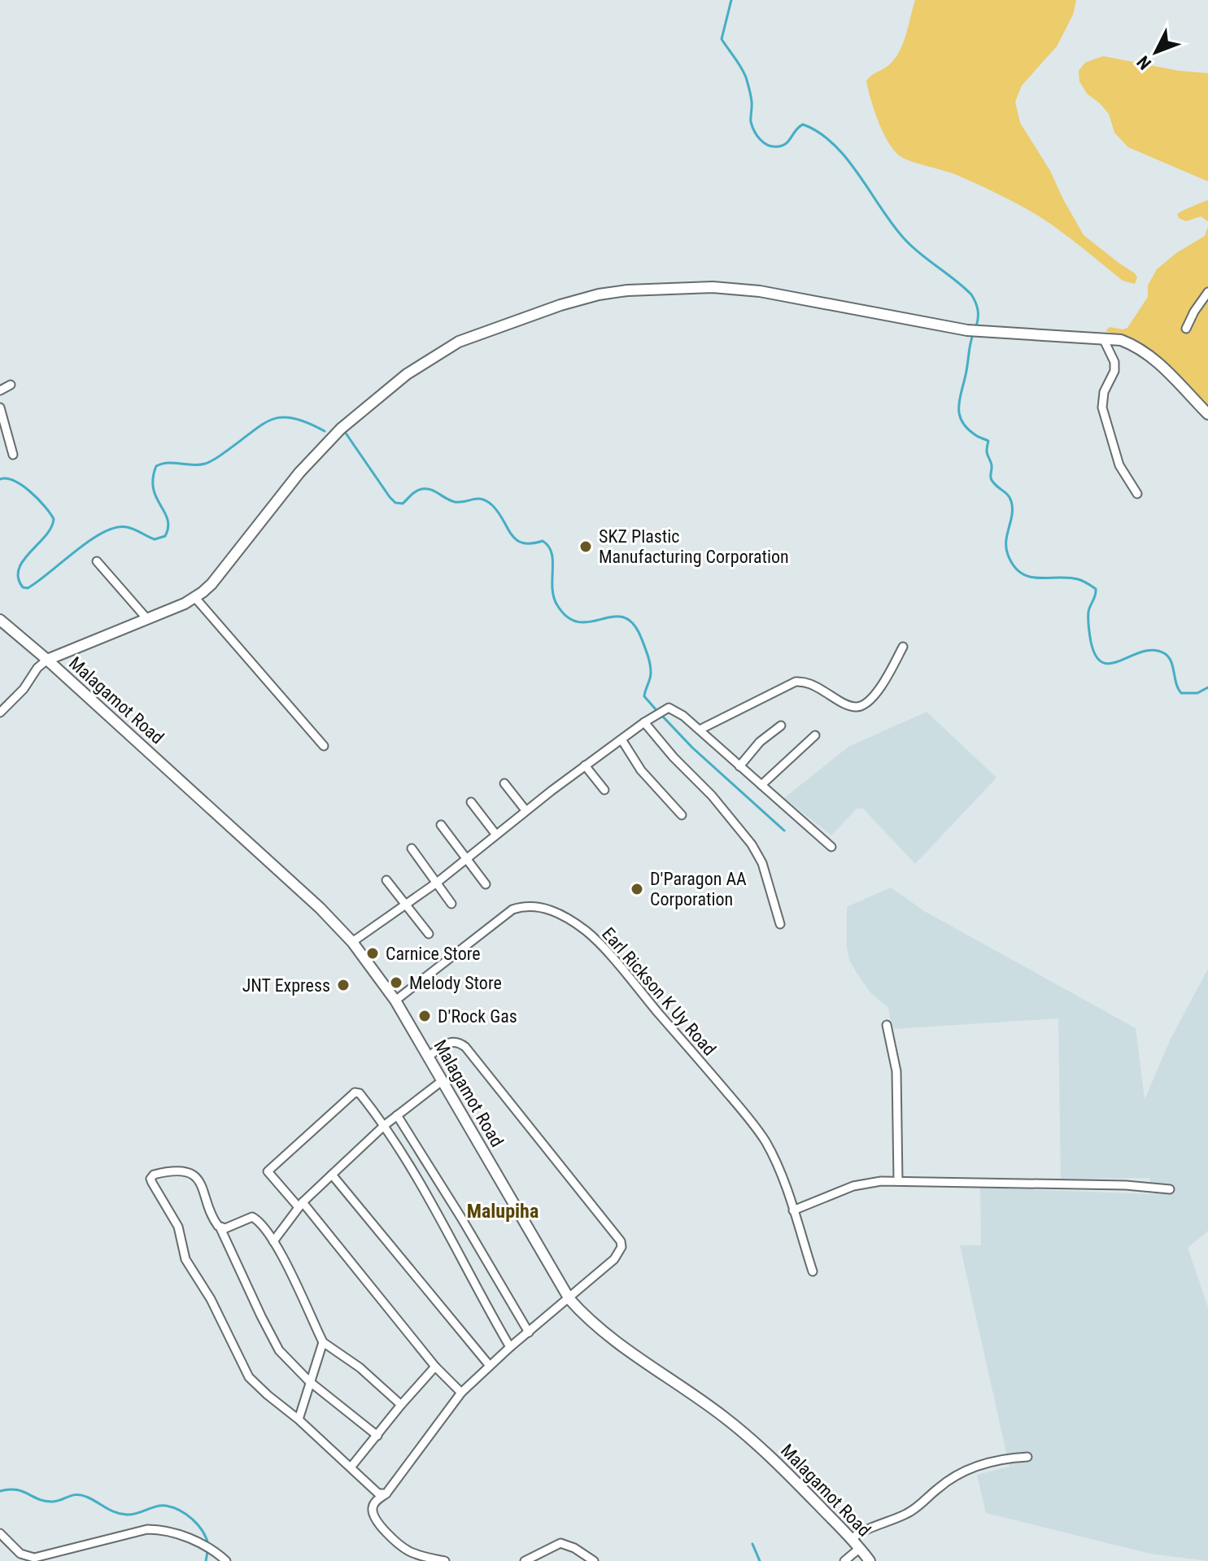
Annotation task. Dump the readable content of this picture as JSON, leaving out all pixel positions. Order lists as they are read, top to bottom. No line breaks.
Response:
{"streets":{"street":["Malagamot Road","Earl Rickson K Uy Road"]},"crossings":[["Malagamot Road","Earl Rickson K Uy Road"]],"districts":["Malupiha"],"places":["SKZ Plastic Manufacturing Corporation","D'Paragon AA Corporation","Carnice Store","Melody Store","JNT Express","D'Rock Gas"],"north":"bottom left"}
